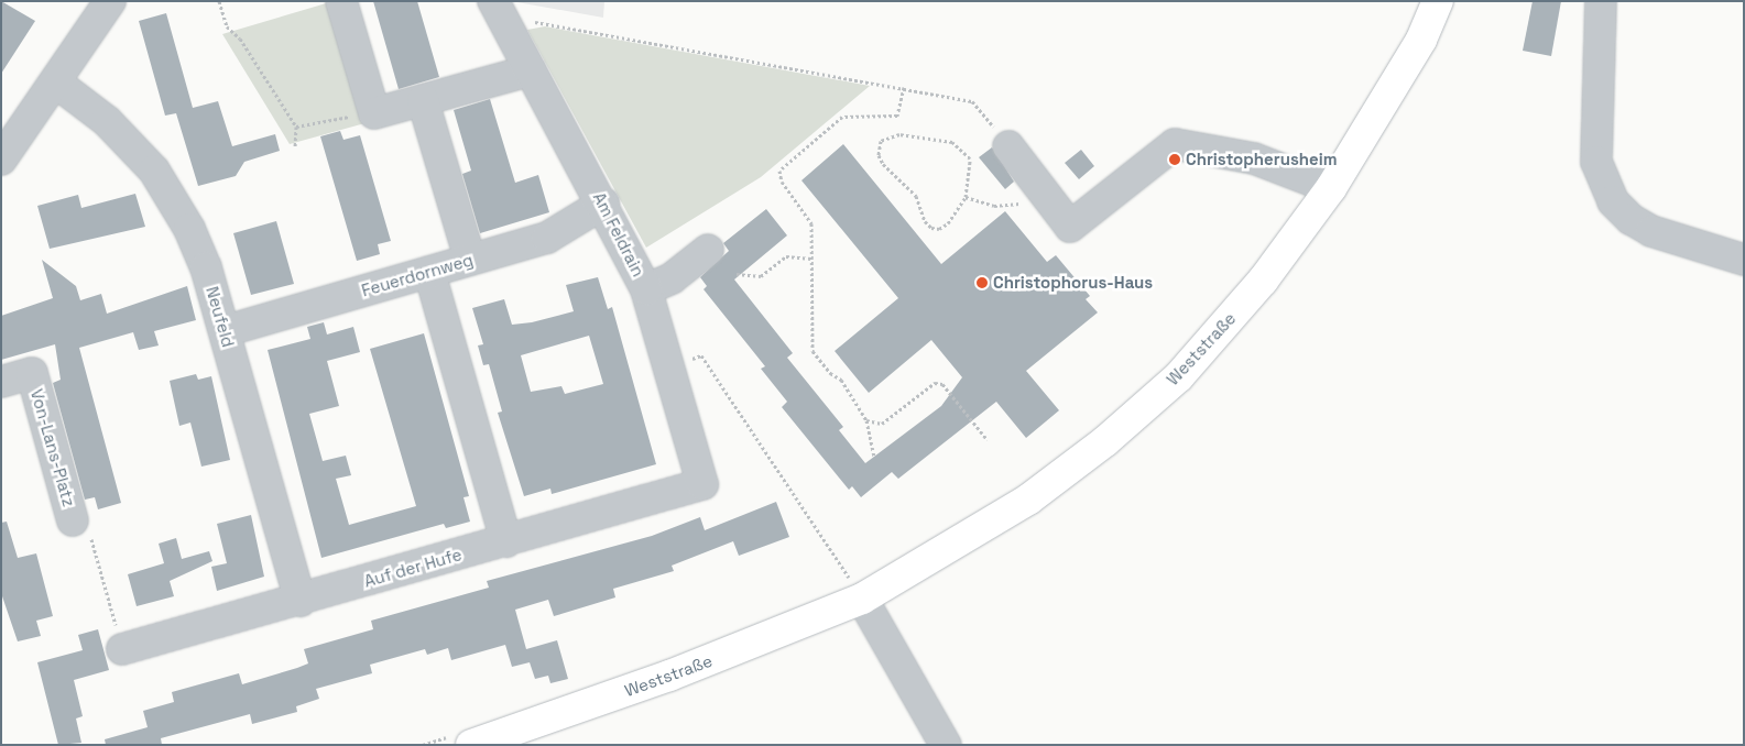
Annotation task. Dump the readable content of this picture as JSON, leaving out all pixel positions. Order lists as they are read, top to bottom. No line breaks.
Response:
{"streets":{"main road":["Weststraße"],"street":["Am Feldrain","Feuerdornweg","Neufeld","Von-Lans-Platz","Auf der Hufe"]},"crossings":[["Am Feldrain","Feuerdornweg"],["Am Feldrain","Auf der Hufe"],["Feuerdornweg","Neufeld"],["Neufeld","Auf der Hufe"]],"places":["Christopherusheim","Christophorus-Haus"]}
